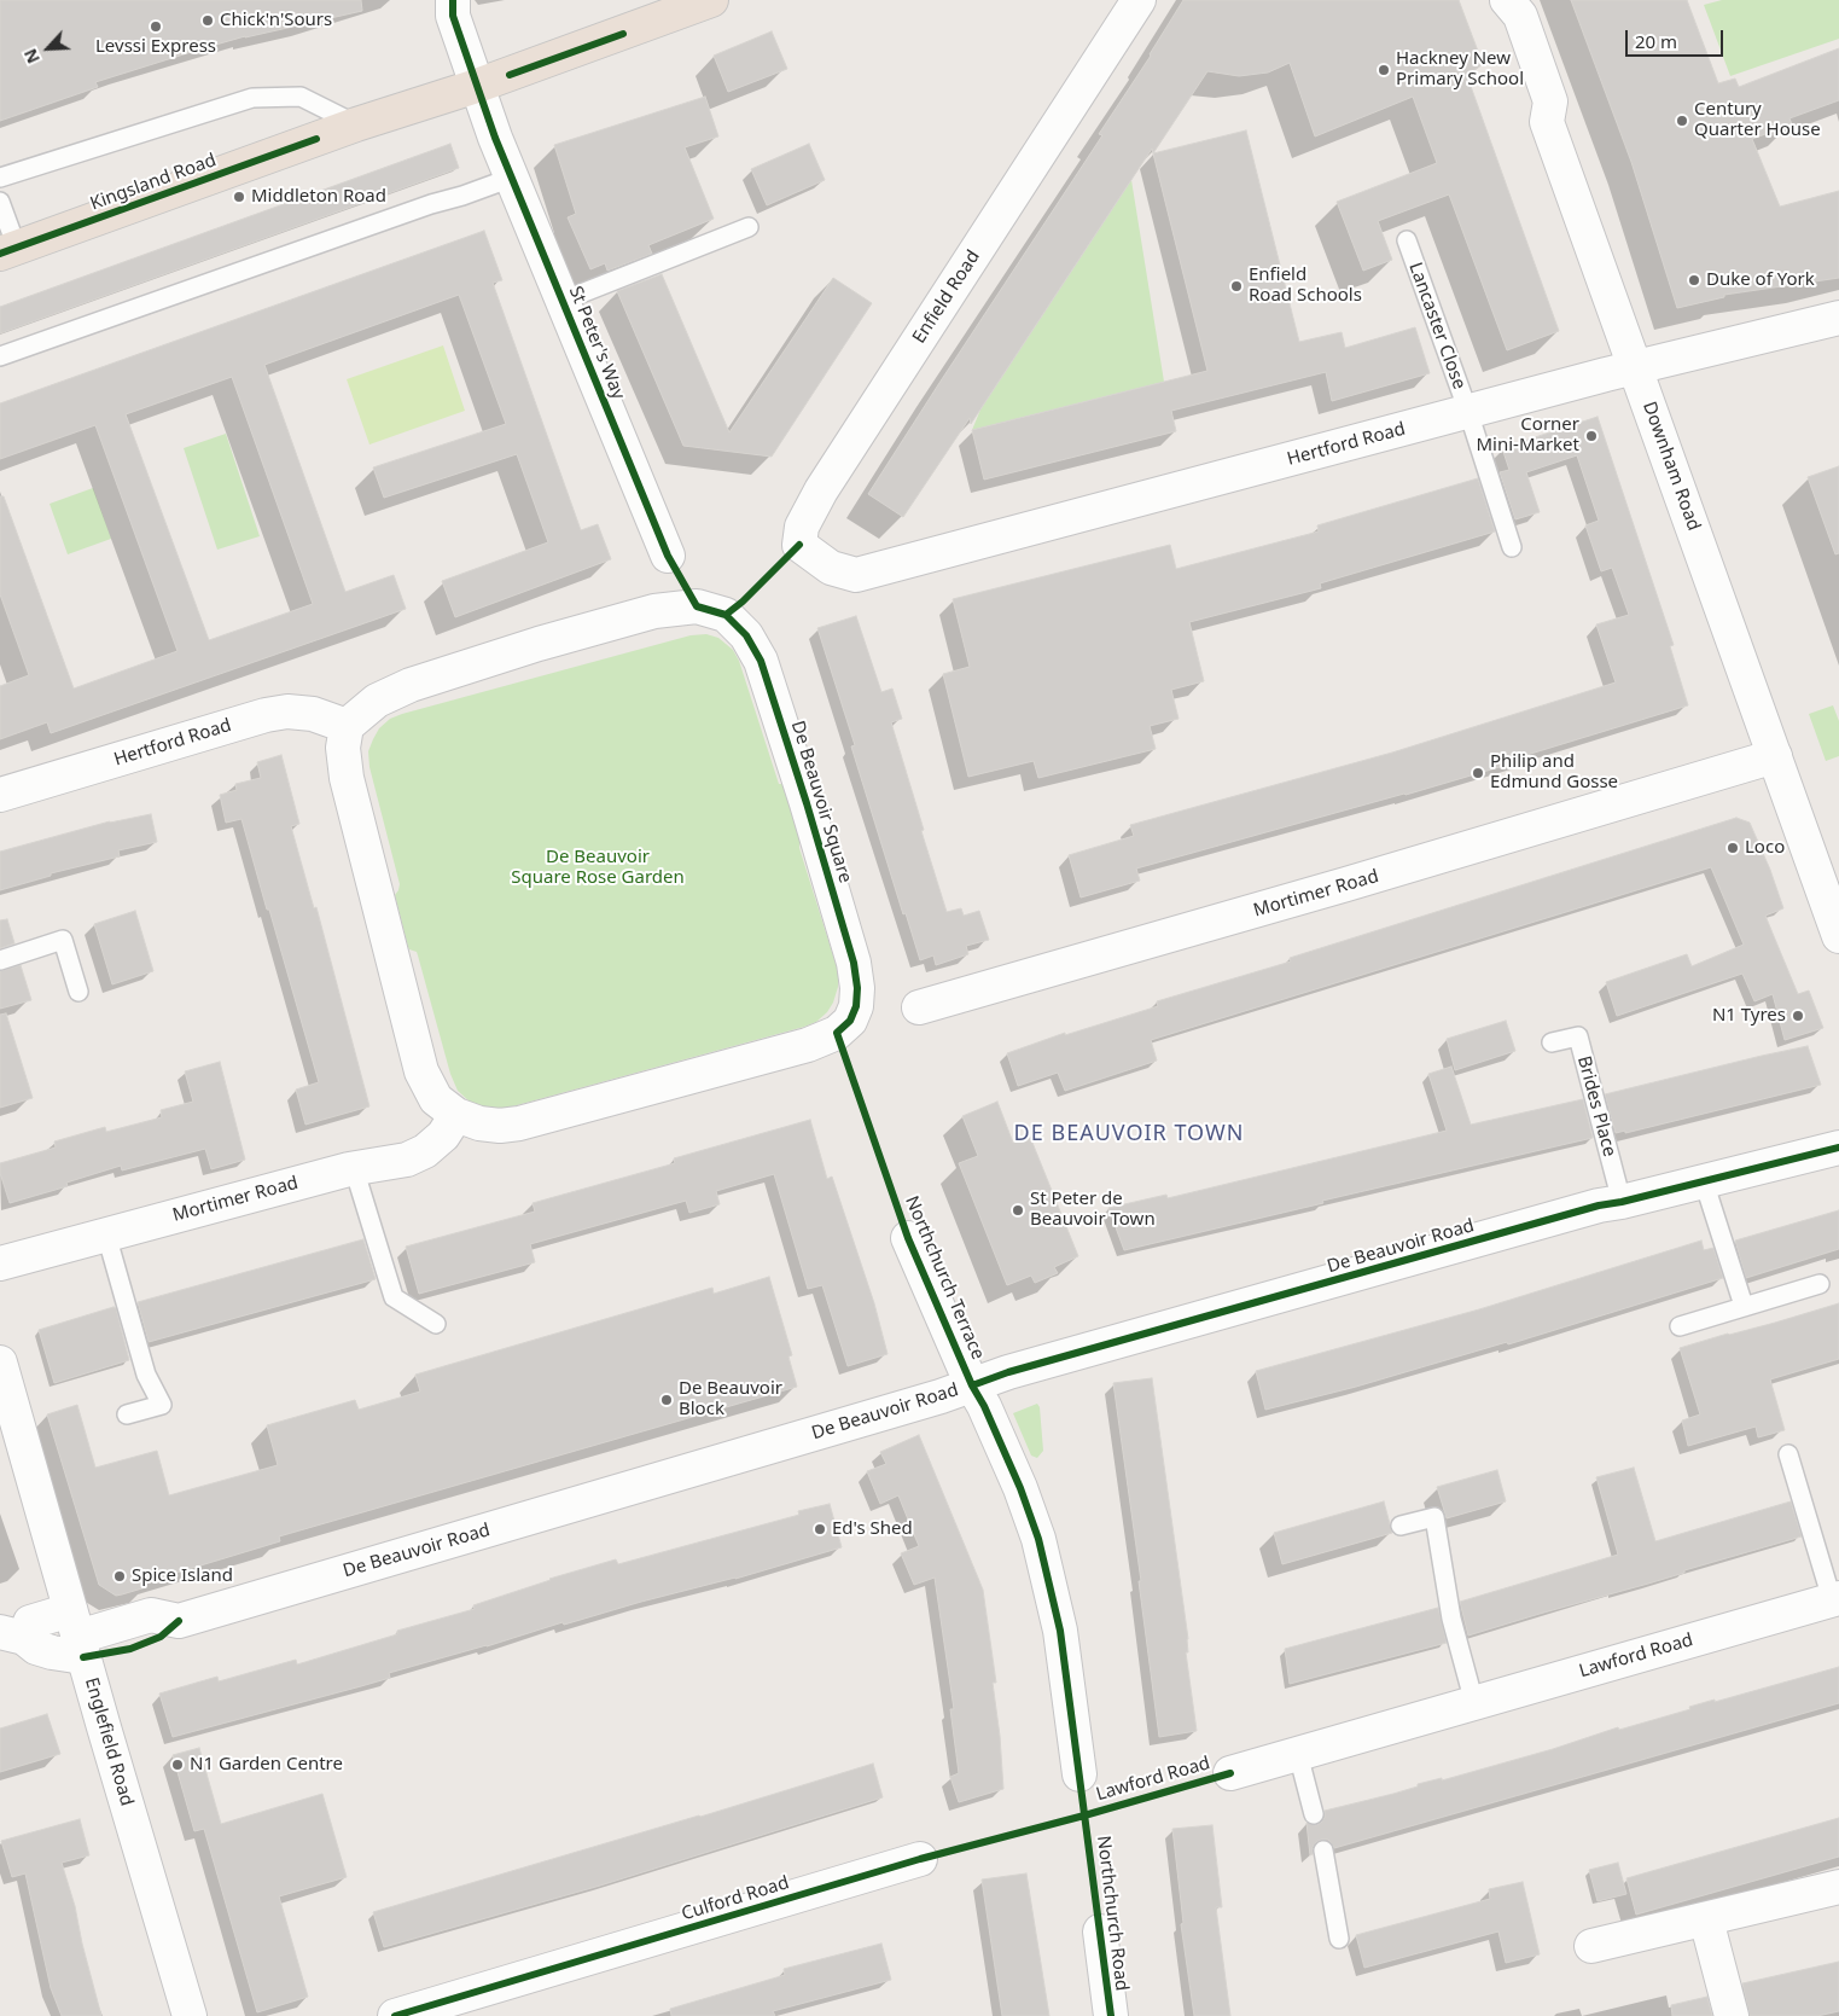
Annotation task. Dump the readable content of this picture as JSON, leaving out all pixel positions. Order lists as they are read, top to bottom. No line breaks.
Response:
{"streets":{"highway":["Kingsland Road"],"street":["Enfield Road","St Peter's Way","Hertford Road","Downham Road","De Beauvoir Square","Mortimer Road","De Beauvoir Road","Northchurch Terrace","Lawford Road","Englefield Road","Culford Road","Northchurch Road"],"lane":["Lancaster Close","Brides Place"]},"crossings":[["Kingsland Road","St Peter's Way"],["Enfield Road","Hertford Road"],["Lancaster Close","Hertford Road"],["Hertford Road","Downham Road"],["Hertford Road","De Beauvoir Square"],["Downham Road","Mortimer Road"],["De Beauvoir Square","Mortimer Road"],["Brides Place","De Beauvoir Road"],["De Beauvoir Road","Northchurch Terrace"],["De Beauvoir Road","Englefield Road"]],"districts":["DE BEAUVOIR TOWN"],"parks":["De Beauvoir Square Rose Garden"],"places":["Chick'n'Sours","Levssi Express","Hackney New Primary School","Century Quarter House","Middleton Road","Duke of York","Enfield Road Schools","Corner Mini-Market","Philip and Edmund Gosse","Loco","N1 Tyres","St Peter de Beauvoir Town","De Beauvoir Block","Ed's Shed","Spice Island","N1 Garden Centre"],"scale_bar":"20 m","north":"bottom left"}
